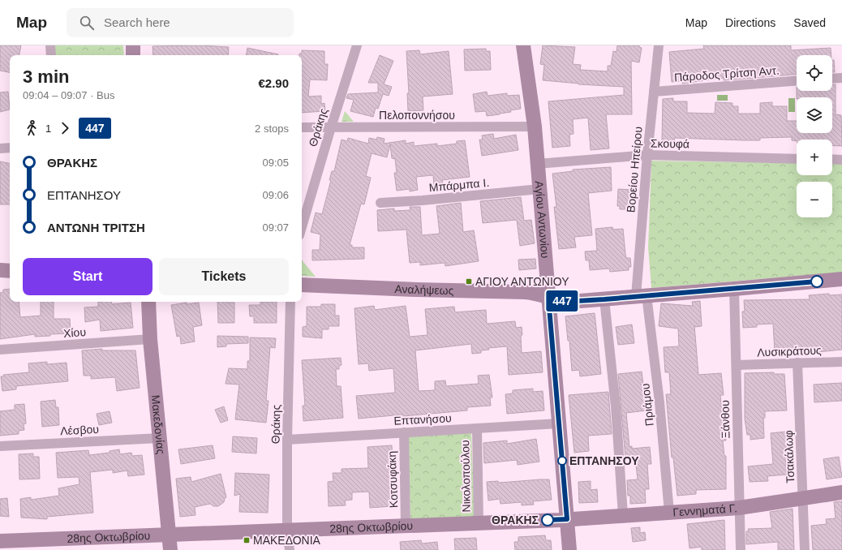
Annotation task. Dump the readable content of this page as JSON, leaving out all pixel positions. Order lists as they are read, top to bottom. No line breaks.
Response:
{"streets":{"street":["Πάροδος Τρίτση Αντ.","Πελοποννήσου","Θράκης","Σκουφά","Βορείου Ηπείρου","Μπάρμπα Ι.","Αγίου Αντωνίου","Αναλήψεως","Χίου","Λυσικράτους","Πριάμου","Επτανήσου","Ξάνθου","Μακεδονίας","Λέσβου","Τσακάλωφ","Νικολοπούλου","Κοτσυφάκη","Γεννηματά Γ.","28ης Οκτωβρίου"]},"crossings":[["Πάροδος Τρίτση Αντ.","Βορείου Ηπείρου"],["Πελοποννήσου","Θράκης"],["Πελοποννήσου","Αγίου Αντωνίου"],["Θράκης","Επτανήσου"],["Θράκης","28ης Οκτωβρίου"],["Σκουφά","Βορείου Ηπείρου"],["Σκουφά","Αγίου Αντωνίου"],["Βορείου Ηπείρου","Αναλήψεως"],["Βορείου Ηπείρου","Πριάμου"],["Μπάρμπα Ι.","Αγίου Αντωνίου"],["Αγίου Αντωνίου","Αναλήψεως"],["Αγίου Αντωνίου","Επτανήσου"],["Αγίου Αντωνίου","Γεννηματά Γ."],["Αγίου Αντωνίου","28ης Οκτωβρίου"],["Αναλήψεως","Πριάμου"],["Αναλήψεως","Ξάνθου"],["Χίου","Μακεδονίας"],["Λυσικράτους","Ξάνθου"],["Λυσικράτους","Τσακάλωφ"],["Πριάμου","Γεννηματά Γ."],["Επτανήσου","Νικολοπούλου"],["Επτανήσου","Κοτσυφάκη"],["Ξάνθου","Γεννηματά Γ."],["Μακεδονίας","Λέσβου"],["Μακεδονίας","28ης Οκτωβρίου"],["Τσακάλωφ","Γεννηματά Γ."],["Νικολοπούλου","28ης Οκτωβρίου"],["Κοτσυφάκη","28ης Οκτωβρίου"],["Γεννηματά Γ.","28ης Οκτωβρίου"]],"places":{"transit":["ΑΓΙΟΥ ΑΝΤΩΝΙΟΥ","ΜΑΚΕΔΟΝΙΑ"],"other":["ΕΠΤΑΝΗΣΟΥ","ΘΡΑΚΗΣ"]},"lines":["bus line 447"],"page":{"header":"Map","search":"Search here","nav":["Map","Directions","Saved"],"on_map":"447","map_buttons":["+","−"],"heading":["3 min","09:04 – 09:07 · Bus","€2.90"],"legs":["1","447","2 stops"],"list":[{"name":"ΘΡΑΚΗΣ","value":"09:05"},{"name":"ΕΠΤΑΝΗΣΟΥ","value":"09:06"},{"name":"ΑΝΤΩΝΗ ΤΡΙΤΣΗ","value":"09:07"}],"buttons":["Start","Tickets"]}}
